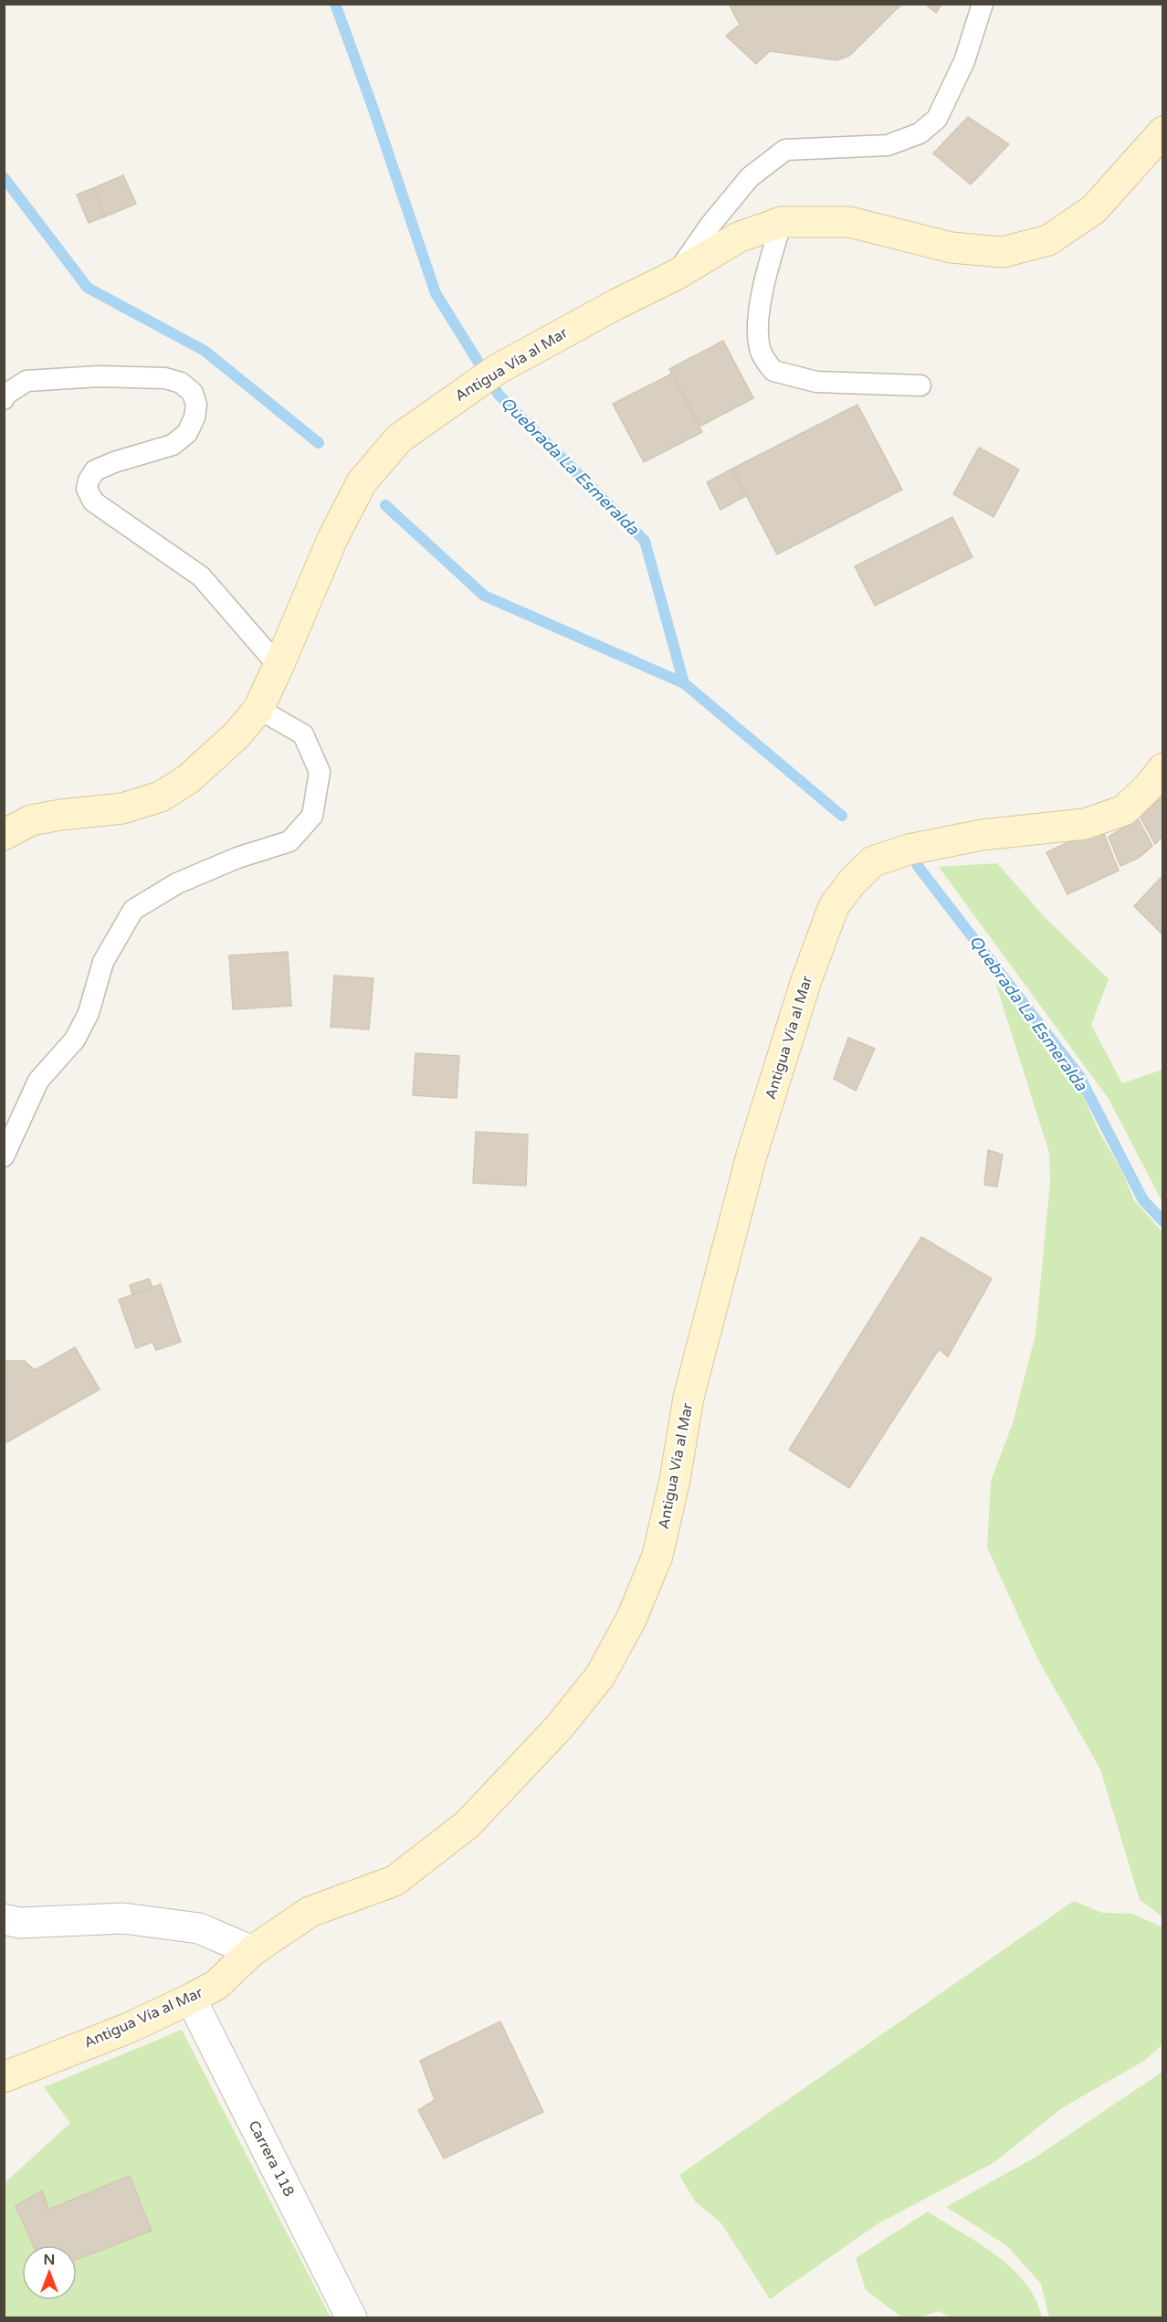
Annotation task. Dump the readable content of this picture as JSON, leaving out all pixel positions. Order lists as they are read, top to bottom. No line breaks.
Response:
{"streets":{"main road":["Antigua Vía al Mar"],"street":["Carrera 118"]},"crossings":[["Antigua Vía al Mar","Carrera 118"]],"water":["Quebrada La Esmeralda"],"north":"top"}
